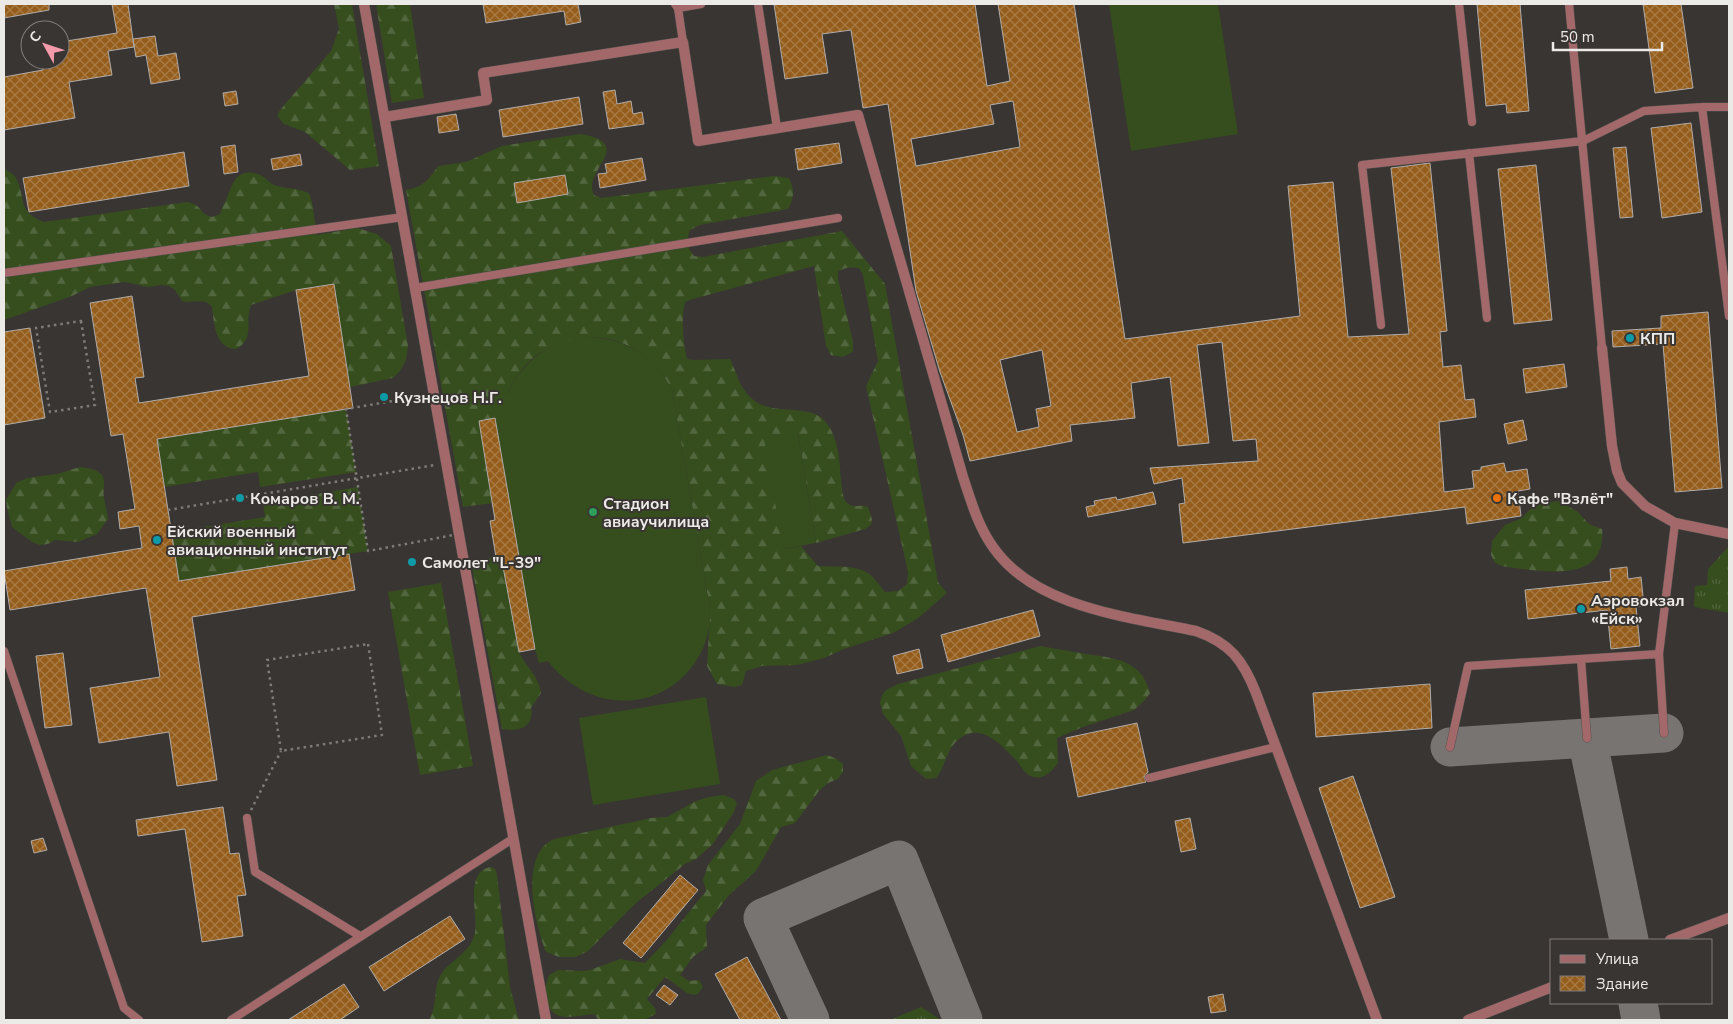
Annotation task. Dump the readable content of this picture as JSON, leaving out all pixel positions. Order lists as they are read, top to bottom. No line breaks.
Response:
{"places":["КПП","Кузнецов Н.Г.","Комаров В. М.","Кафе \"Взлёт\"","Стадион авиаучилища","Ейский военный авиационный институт","Самолет \"L-39\"","Аэровокзал «Ейск»"],"legend":["Улица","Здание"],"scale_bar":"50 m","north":"top left"}
